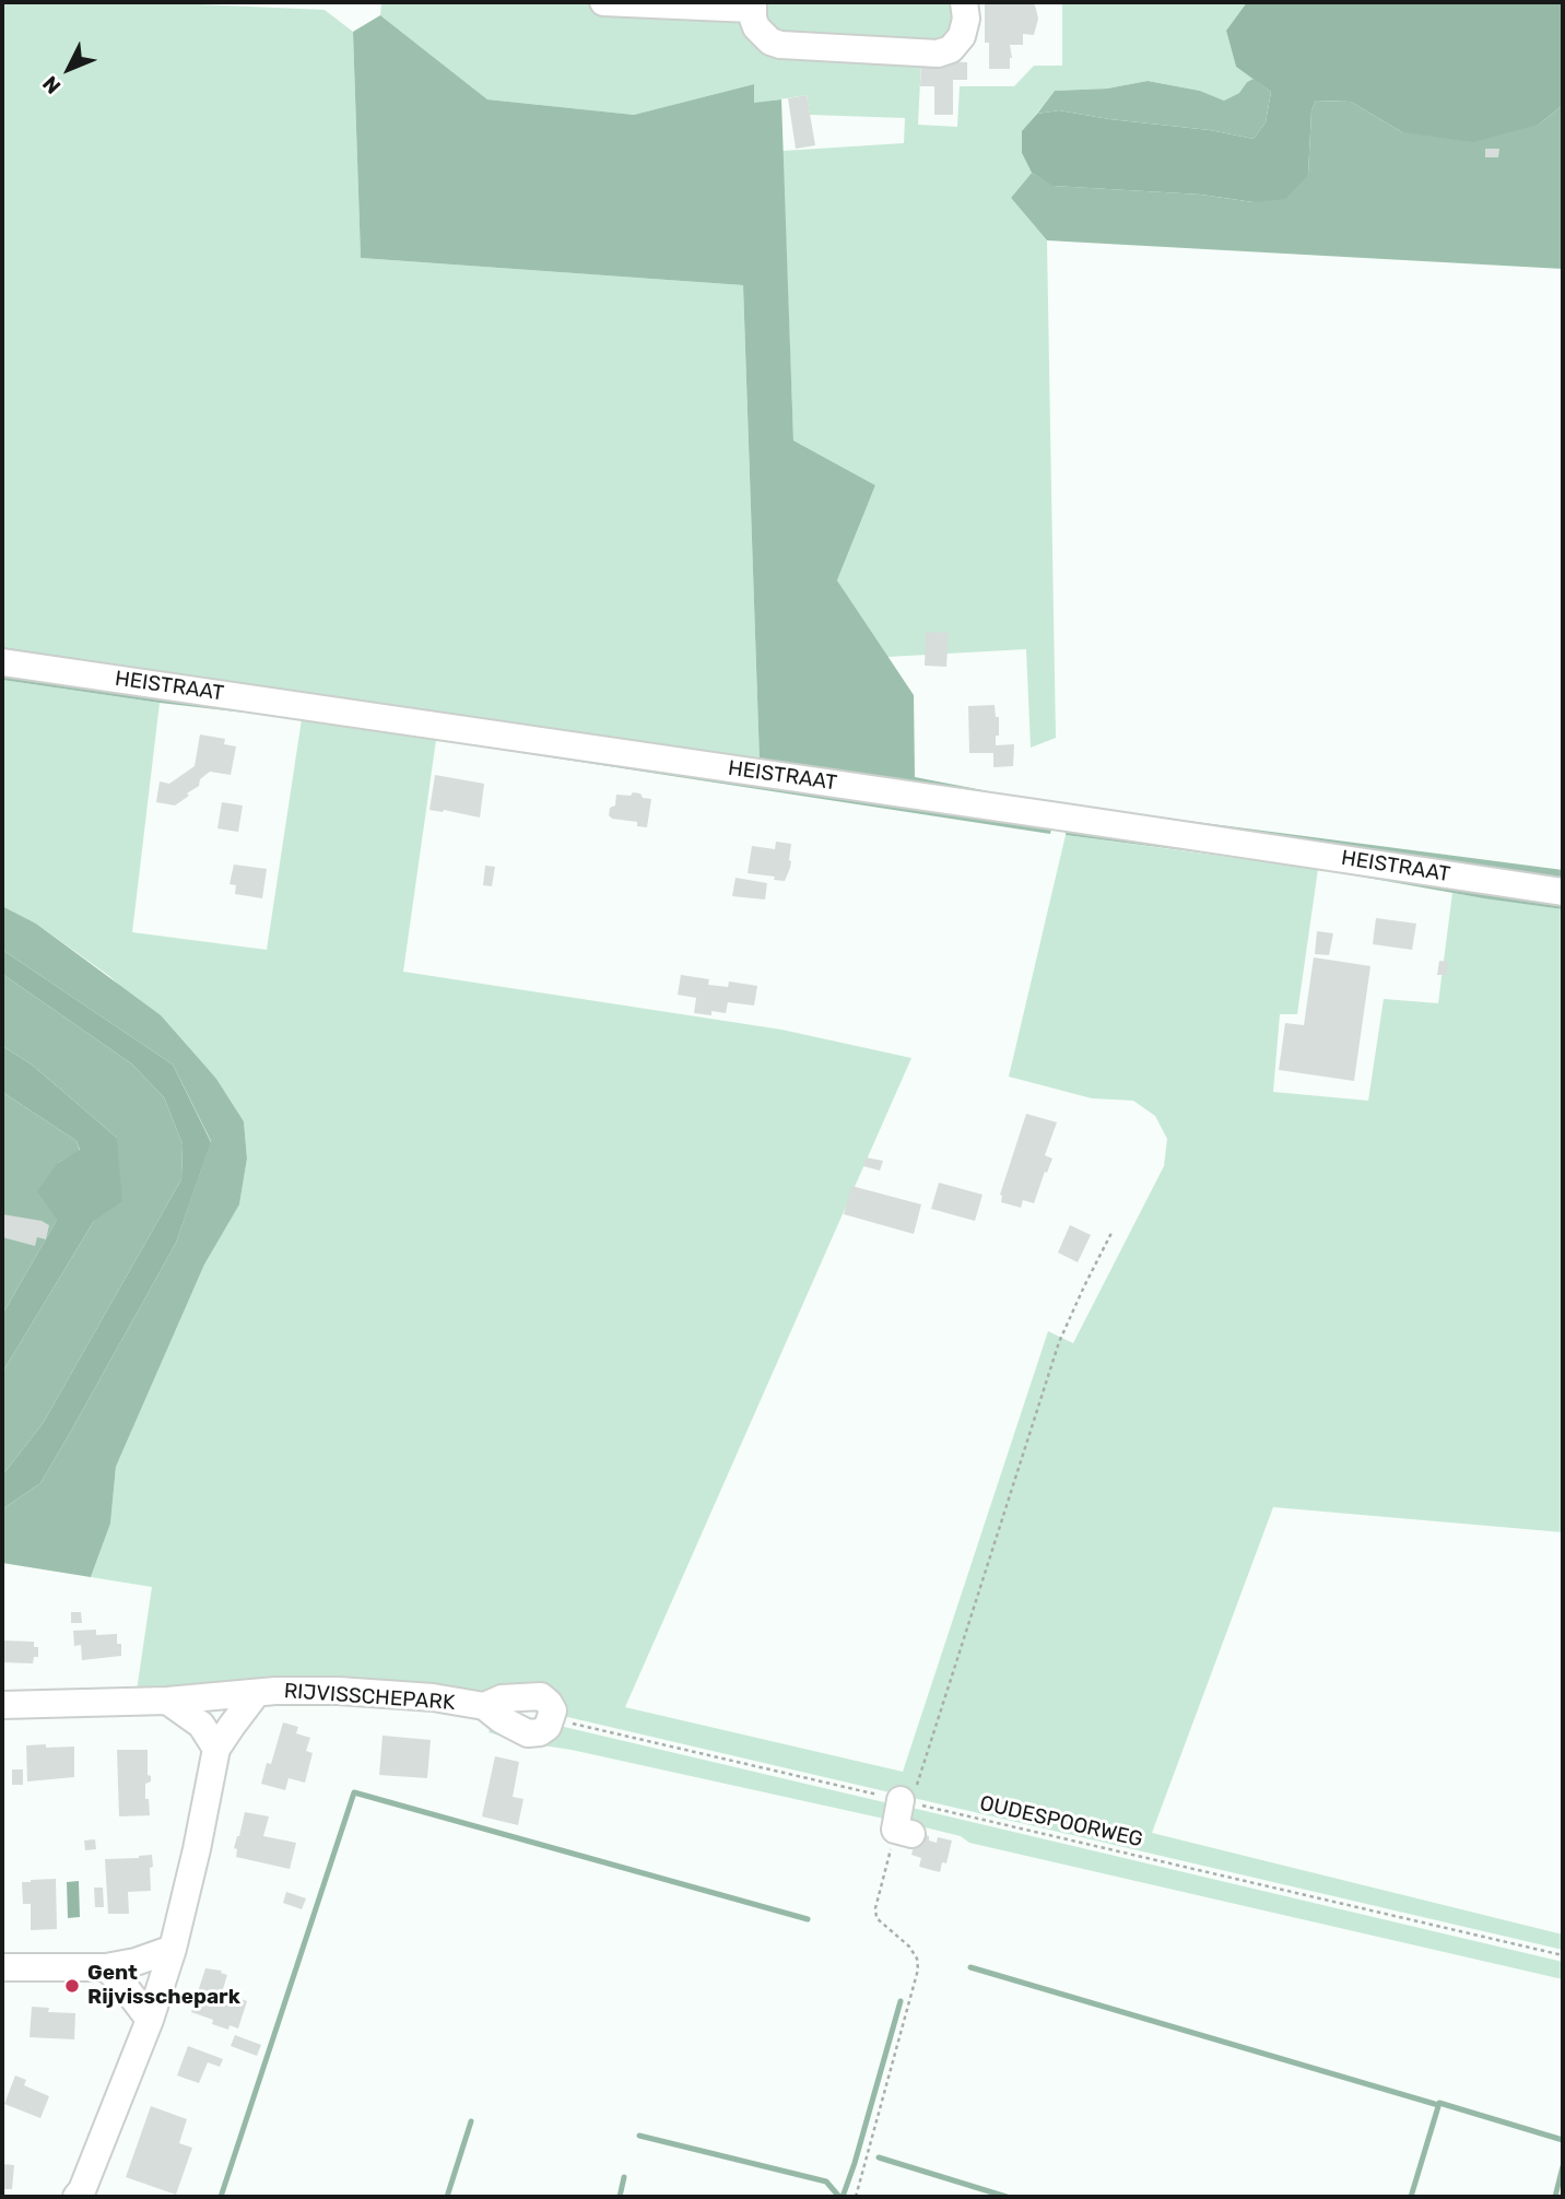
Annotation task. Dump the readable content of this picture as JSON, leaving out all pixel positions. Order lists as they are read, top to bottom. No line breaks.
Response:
{"streets":{"street":["HEISTRAAT","RIJVISSCHEPARK"],"path":["OUDESPOORWEG"]},"crossings":[["RIJVISSCHEPARK","OUDESPOORWEG"]],"places":["Gent Rijvisschepark"],"north":"bottom left"}
